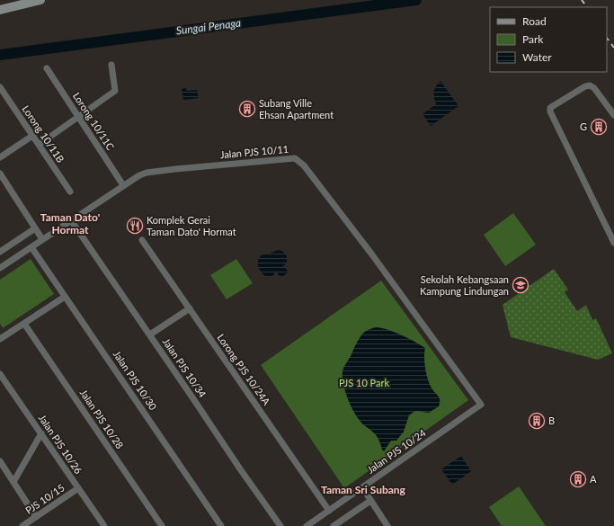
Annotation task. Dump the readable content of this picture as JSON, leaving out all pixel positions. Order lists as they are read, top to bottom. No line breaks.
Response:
{"streets":{"street":["Lorong 10/11C","Lorong 10/11B","Jalan PJS 10/11","Jalan PJS 10/34","Lorong PJS 10/24A","Jalan PJS 10/30","Jalan PJS 10/28","Jalan PJS 10/26","Jalan PJS 10/24","PJS 10/15"]},"crossings":[["Lorong 10/11C","Jalan PJS 10/11"],["Jalan PJS 10/11","Jalan PJS 10/34"],["Jalan PJS 10/11","Jalan PJS 10/30"],["Jalan PJS 10/11","Jalan PJS 10/24"],["Lorong PJS 10/24A","Jalan PJS 10/24"],["Jalan PJS 10/26","PJS 10/15"]],"districts":["Taman Dato' Hormat","Taman Sri Subang"],"water":["Sungai Penaga"],"parks":["PJS 10 Park"],"places":{"building":["Subang Ville Ehsan Apartment","G","B","A"],"restaurant":["Komplek Gerai Taman Dato' Hormat"],"school or university":["Sekolah Kebangsaan Kampung Lindungan"]},"legend":["Road","Park","Water"]}
